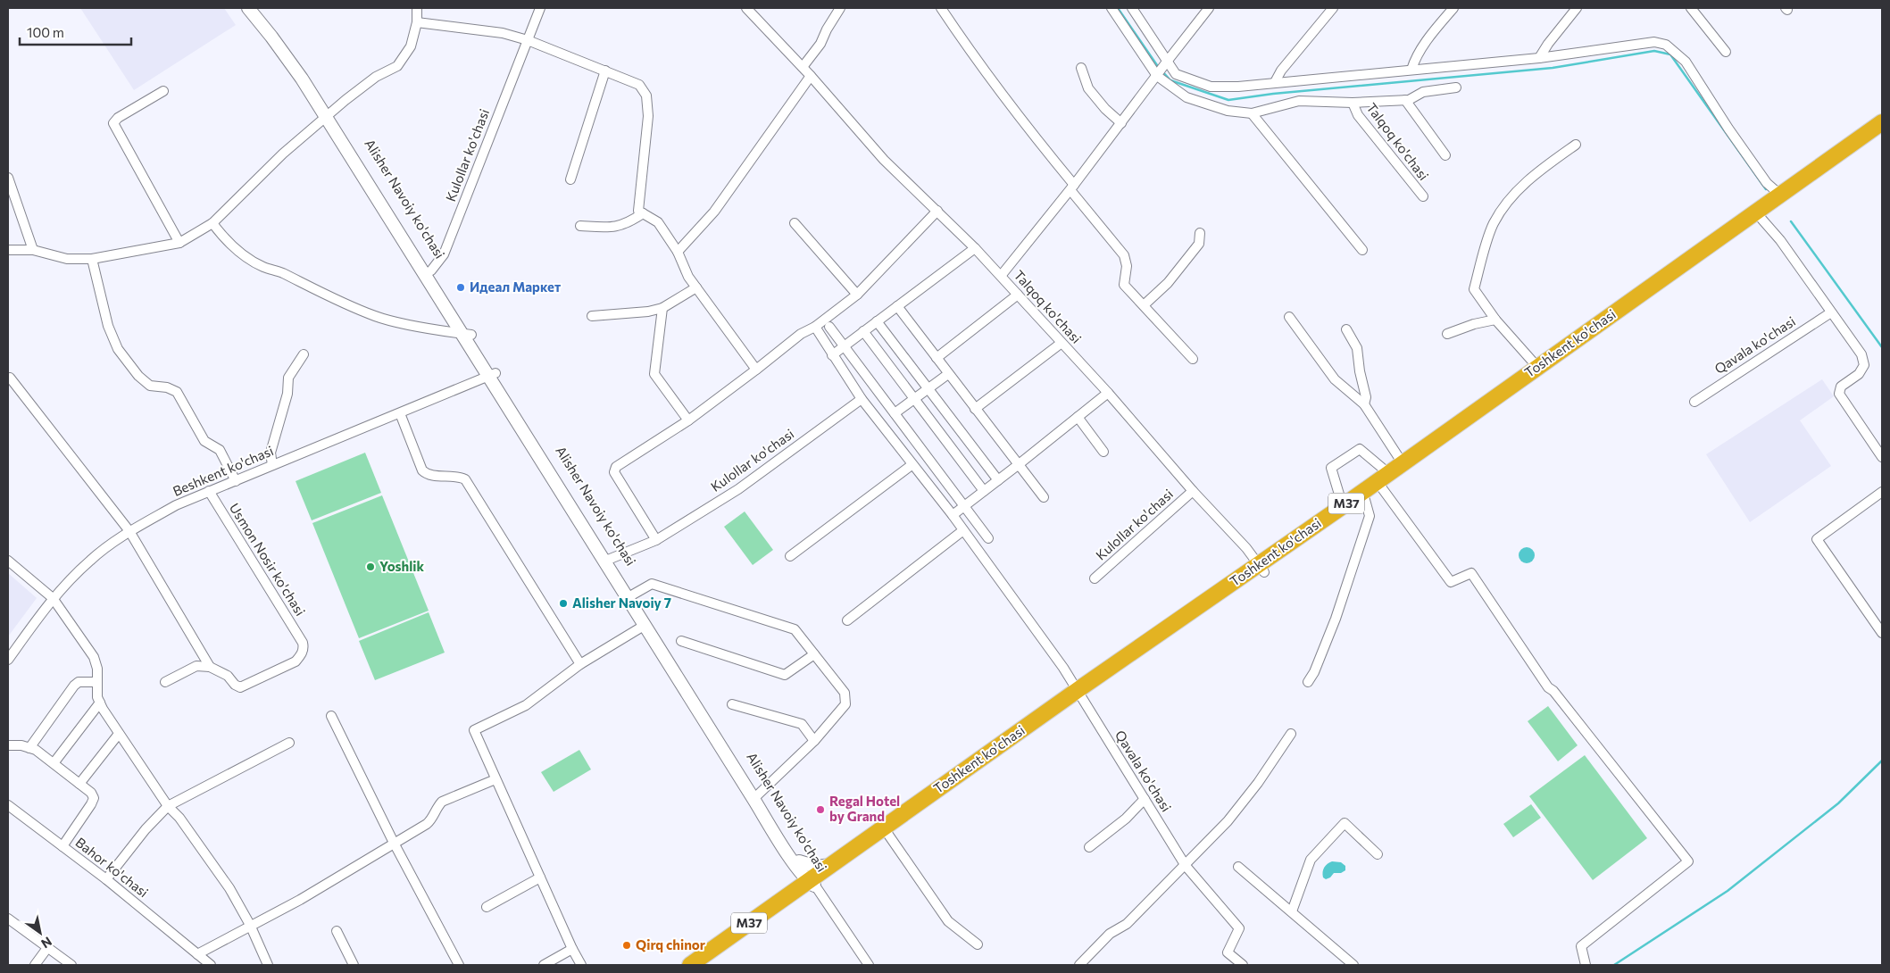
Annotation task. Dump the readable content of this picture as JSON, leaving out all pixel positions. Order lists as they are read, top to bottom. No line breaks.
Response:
{"streets":{"highway":["Toshkent ko'chasi","M37"],"main road":["Alisher Navoiy ko'chasi"],"street":["Talqoq ko'chasi","Kulollar ko'chasi","Qavala ko'chasi","Beshkent ko'chasi","Usmon Nosir ko'chasi","Bahor ko'chasi"]},"crossings":[["Talqoq ko'chasi","Kulollar ko'chasi"],["Talqoq ko'chasi","Toshkent ko'chasi"],["Kulollar ko'chasi","Alisher Navoiy ko'chasi"],["Alisher Navoiy ko'chasi","Toshkent ko'chasi"],["Alisher Navoiy ko'chasi","Beshkent ko'chasi"],["Toshkent ko'chasi","Qavala ko'chasi"],["Beshkent ko'chasi","Usmon Nosir ko'chasi"]],"places":["Идеал Маркет","Yoshlik","Alisher Navoiy 7","Regal Hotel by Grand","Qirq chinor"],"scale_bar":"100 m","north":"bottom right"}
